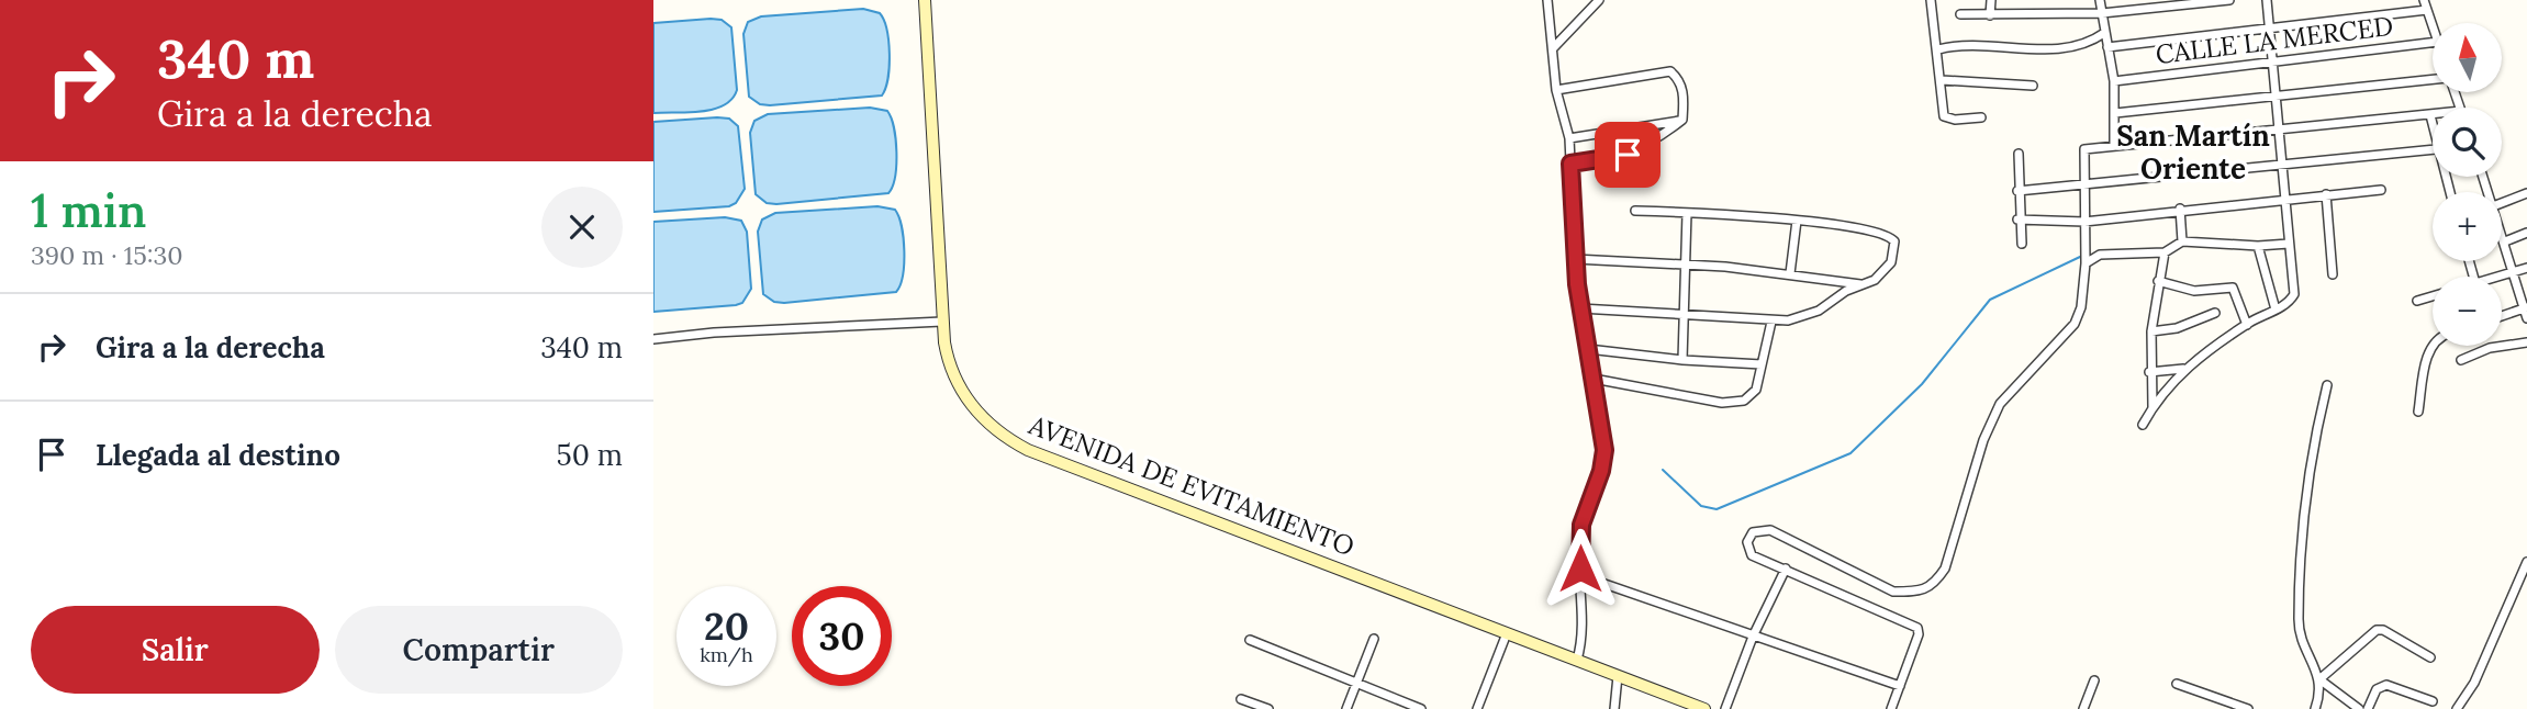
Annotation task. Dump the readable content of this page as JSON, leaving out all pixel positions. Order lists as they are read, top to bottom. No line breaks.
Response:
{"streets":{"street":["CALLE LA MERCED","AVENIDA DE EVITAMIENTO"]},"districts":["San Martín Oriente"],"north":"top","page":{"turn":["340 m","Gira a la derecha"],"map_buttons":["+","−"],"heading":["1 min","390 m · 15:30"],"list":[{"name":"Gira a la derecha","value":"340 m"},{"name":"Llegada al destino","value":"50 m"}],"speed":"20 km/h","limit":"30","buttons":["Salir","Compartir"]}}
